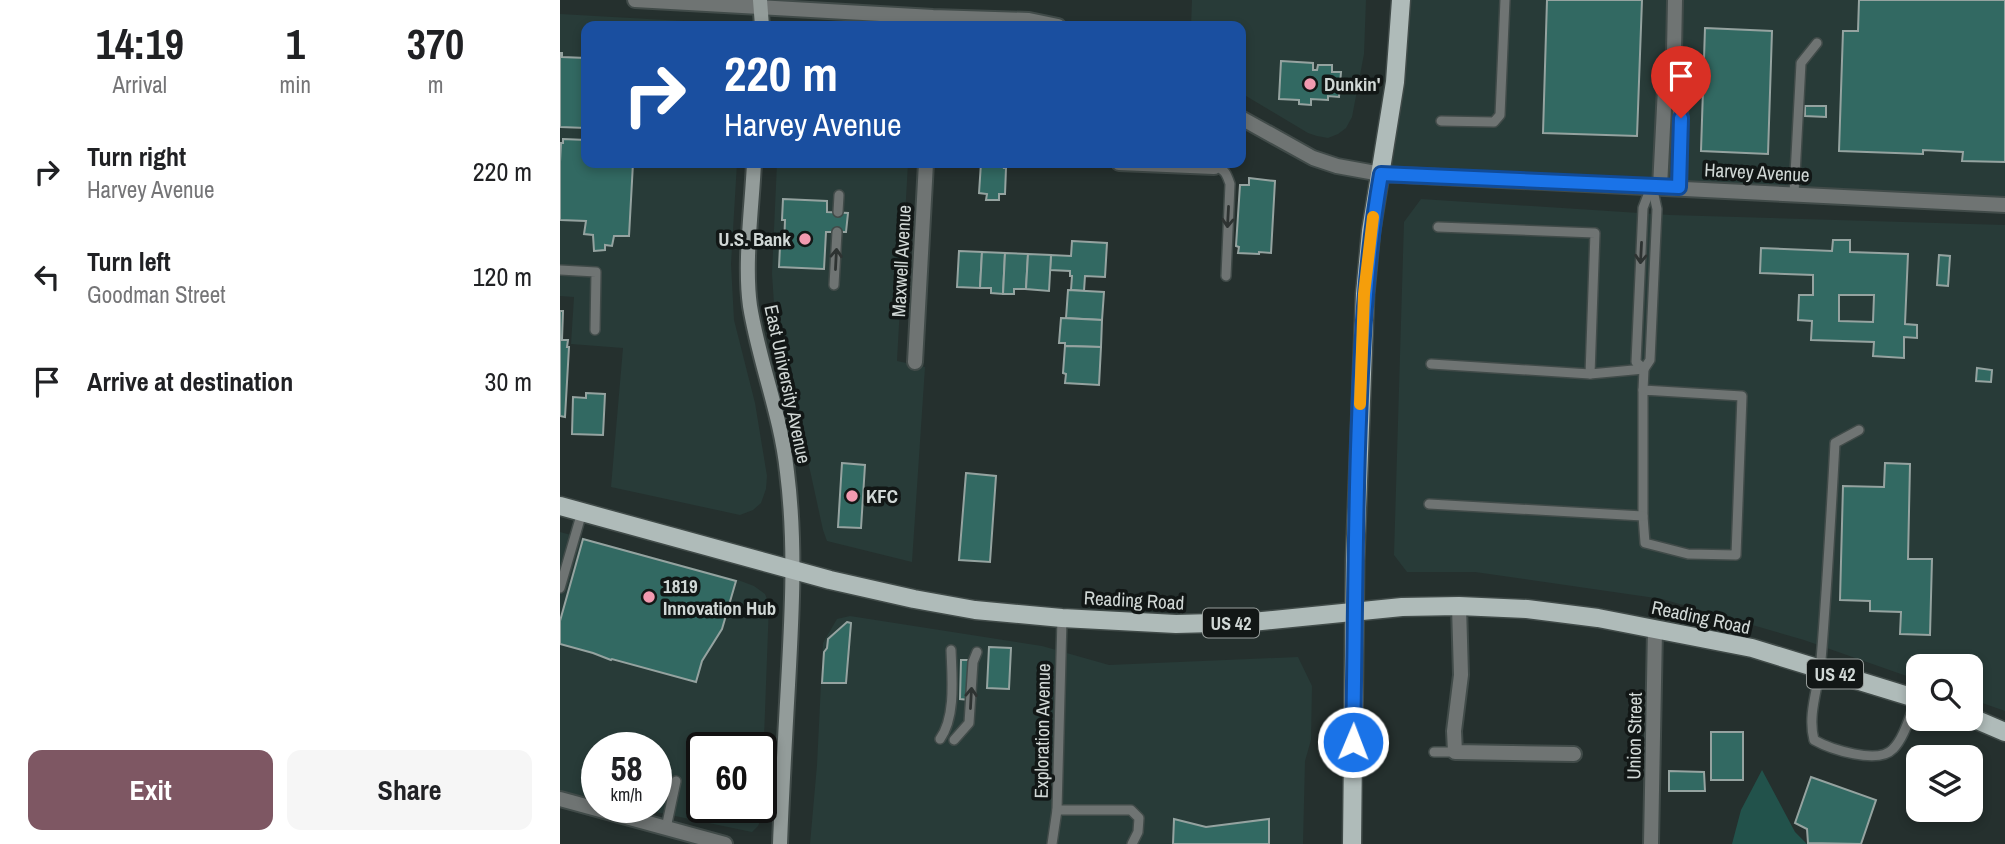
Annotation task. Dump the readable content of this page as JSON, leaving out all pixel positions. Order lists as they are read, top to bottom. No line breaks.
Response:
{"streets":{"main road":["Reading Road","US 42"],"street":["Harvey Avenue","Maxwell Avenue","East University Avenue","Union Street"],"lane":["Exploration Avenue"]},"crossings":[["East University Avenue","Reading Road"],["Reading Road","Exploration Avenue"],["Reading Road","Union Street"]],"places":["Dunkin'","U.S. Bank","KFC","1819 Innovation Hub"],"page":{"eta":["14:19","Arrival","1","min","370","m"],"turn":["220 m","Harvey Avenue"],"list":[{"name":"Turn right","note":"Harvey Avenue","value":"220 m"},{"name":"Turn left","note":"Goodman Street","value":"120 m"},{"name":"Arrive at destination","value":"30 m"}],"speed":"58 km/h","limit":"60","buttons":["Exit","Share"]}}
